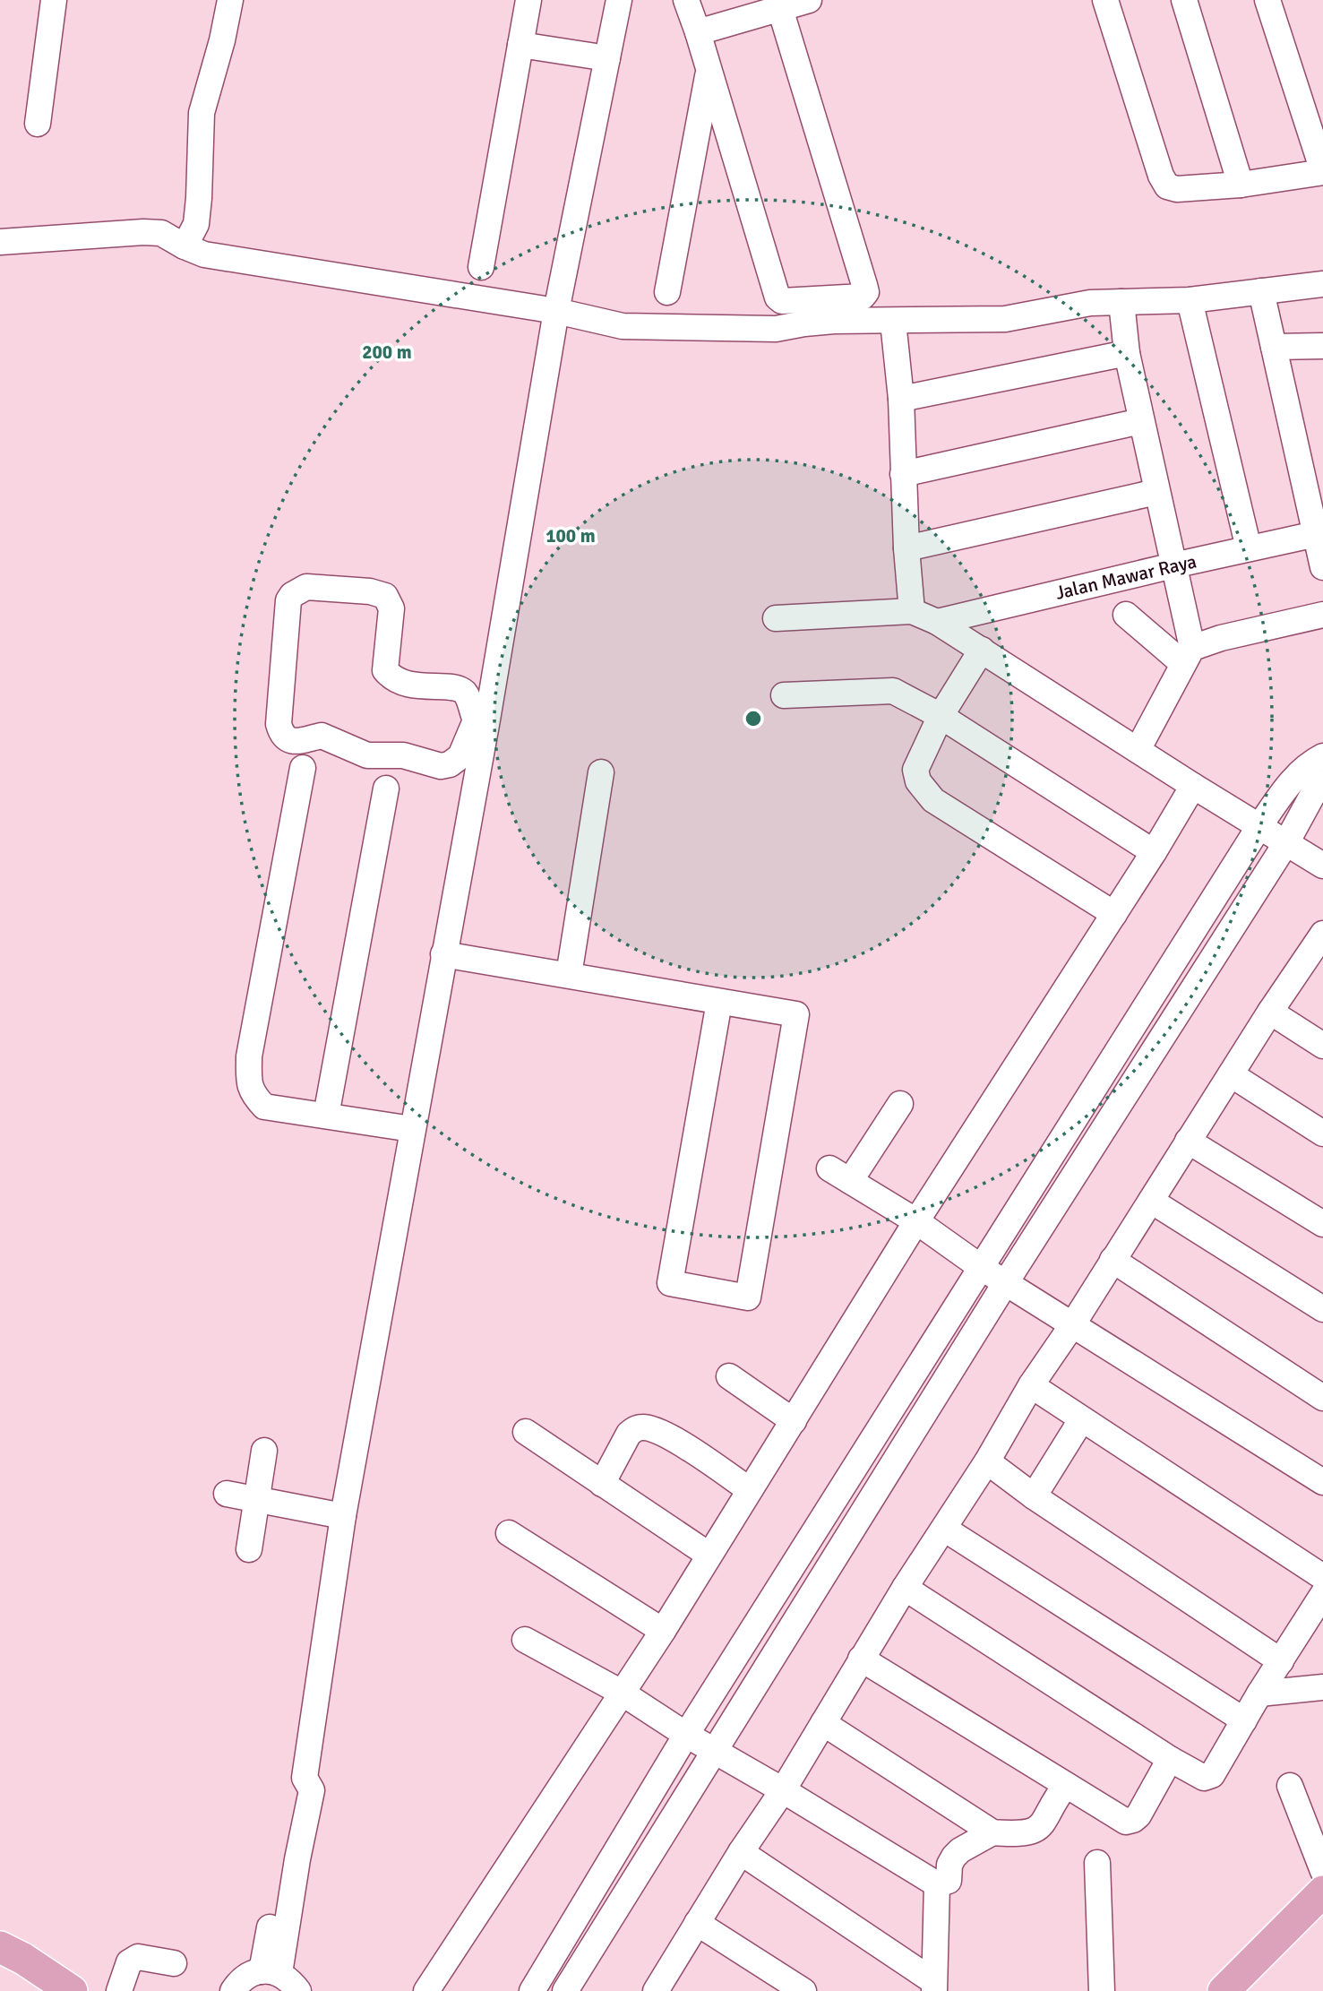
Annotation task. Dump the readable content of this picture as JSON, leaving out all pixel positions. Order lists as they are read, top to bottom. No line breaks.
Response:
{"streets":{"street":["Jalan Mawar Raya"]},"rings":["200 m","100 m"]}
